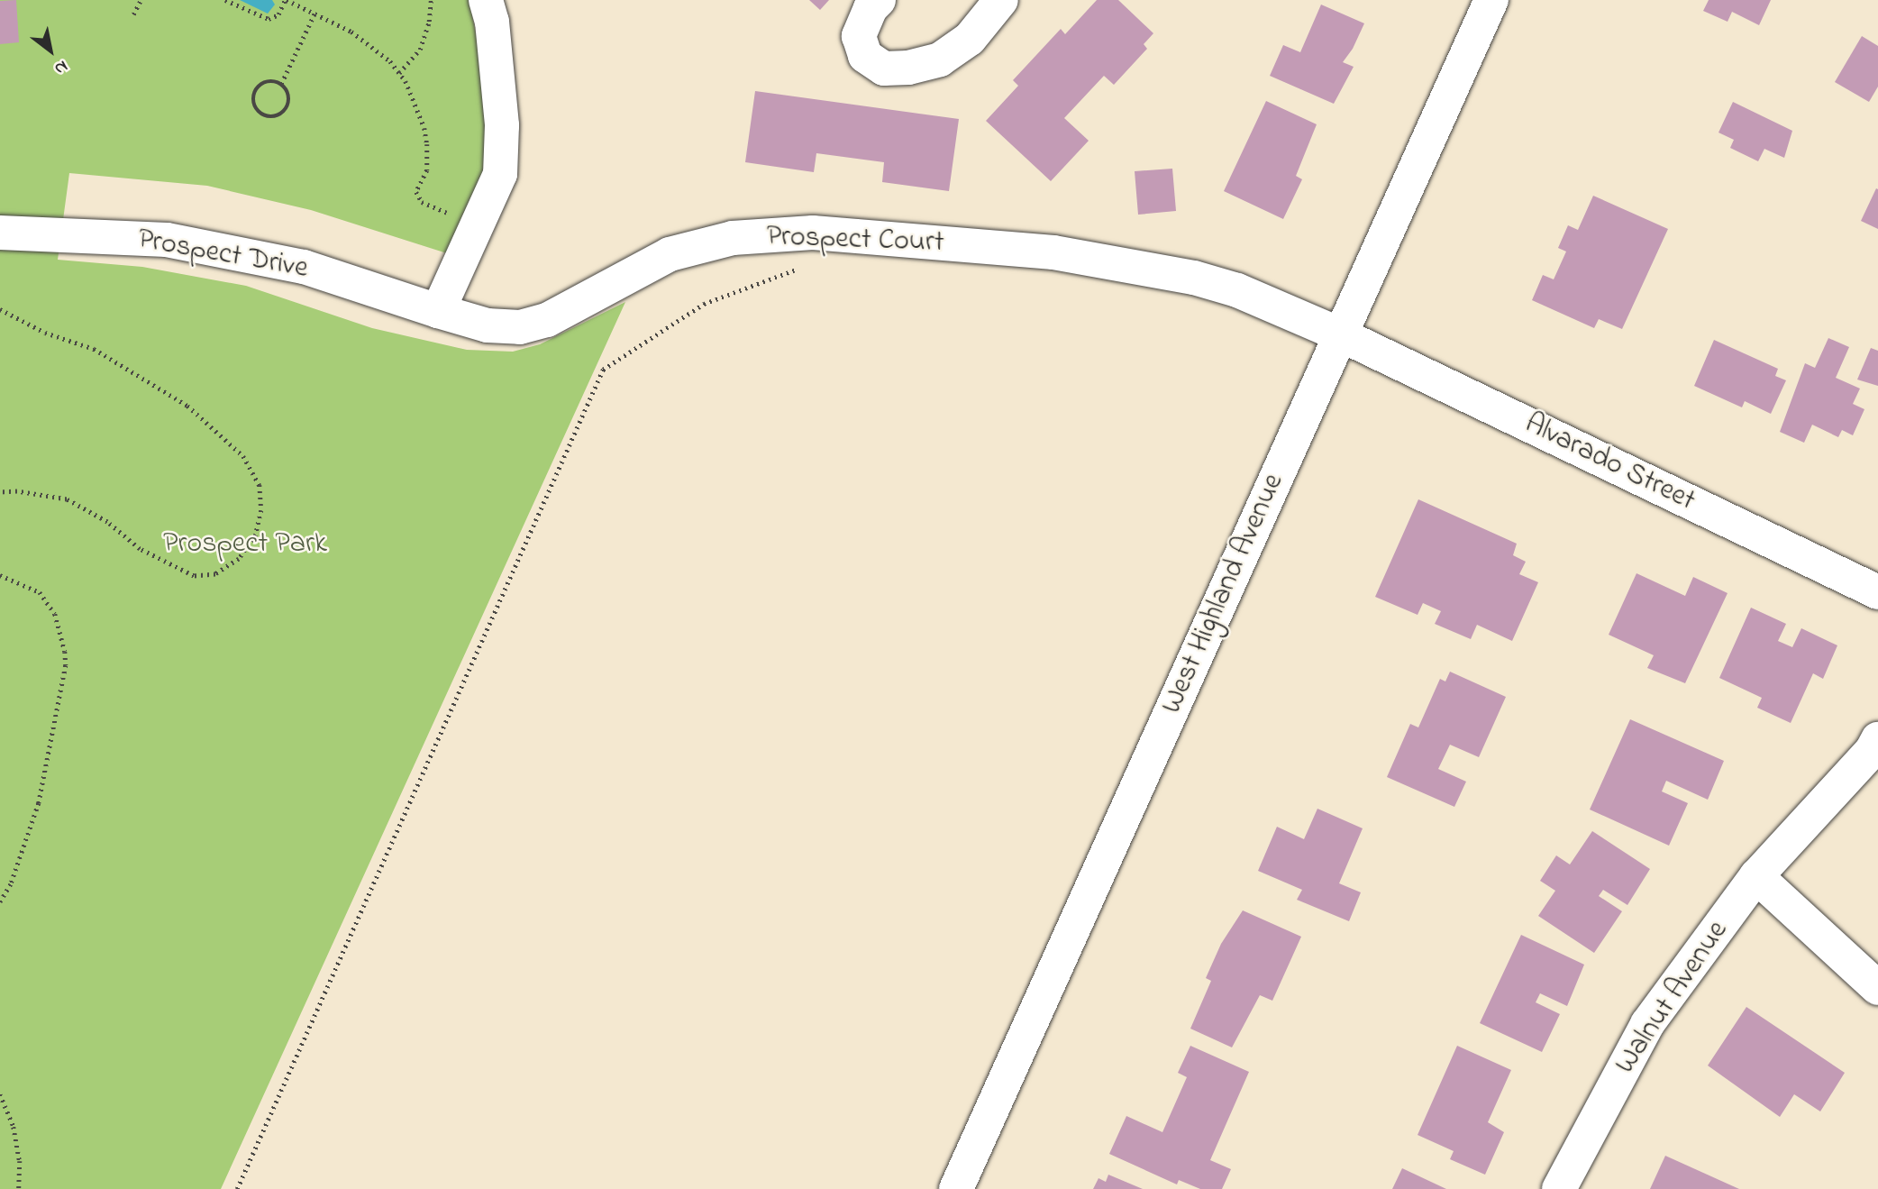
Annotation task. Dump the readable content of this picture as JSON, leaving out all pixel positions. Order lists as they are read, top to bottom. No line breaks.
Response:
{"streets":{"street":["Prospect Court","Prospect Drive","Alvarado Street","West Highland Avenue","Walnut Avenue"]},"crossings":[["Prospect Court","Prospect Drive"],["Prospect Court","Alvarado Street"],["Prospect Court","West Highland Avenue"],["Alvarado Street","West Highland Avenue"]],"parks":["Prospect Park"],"north":"bottom right"}
